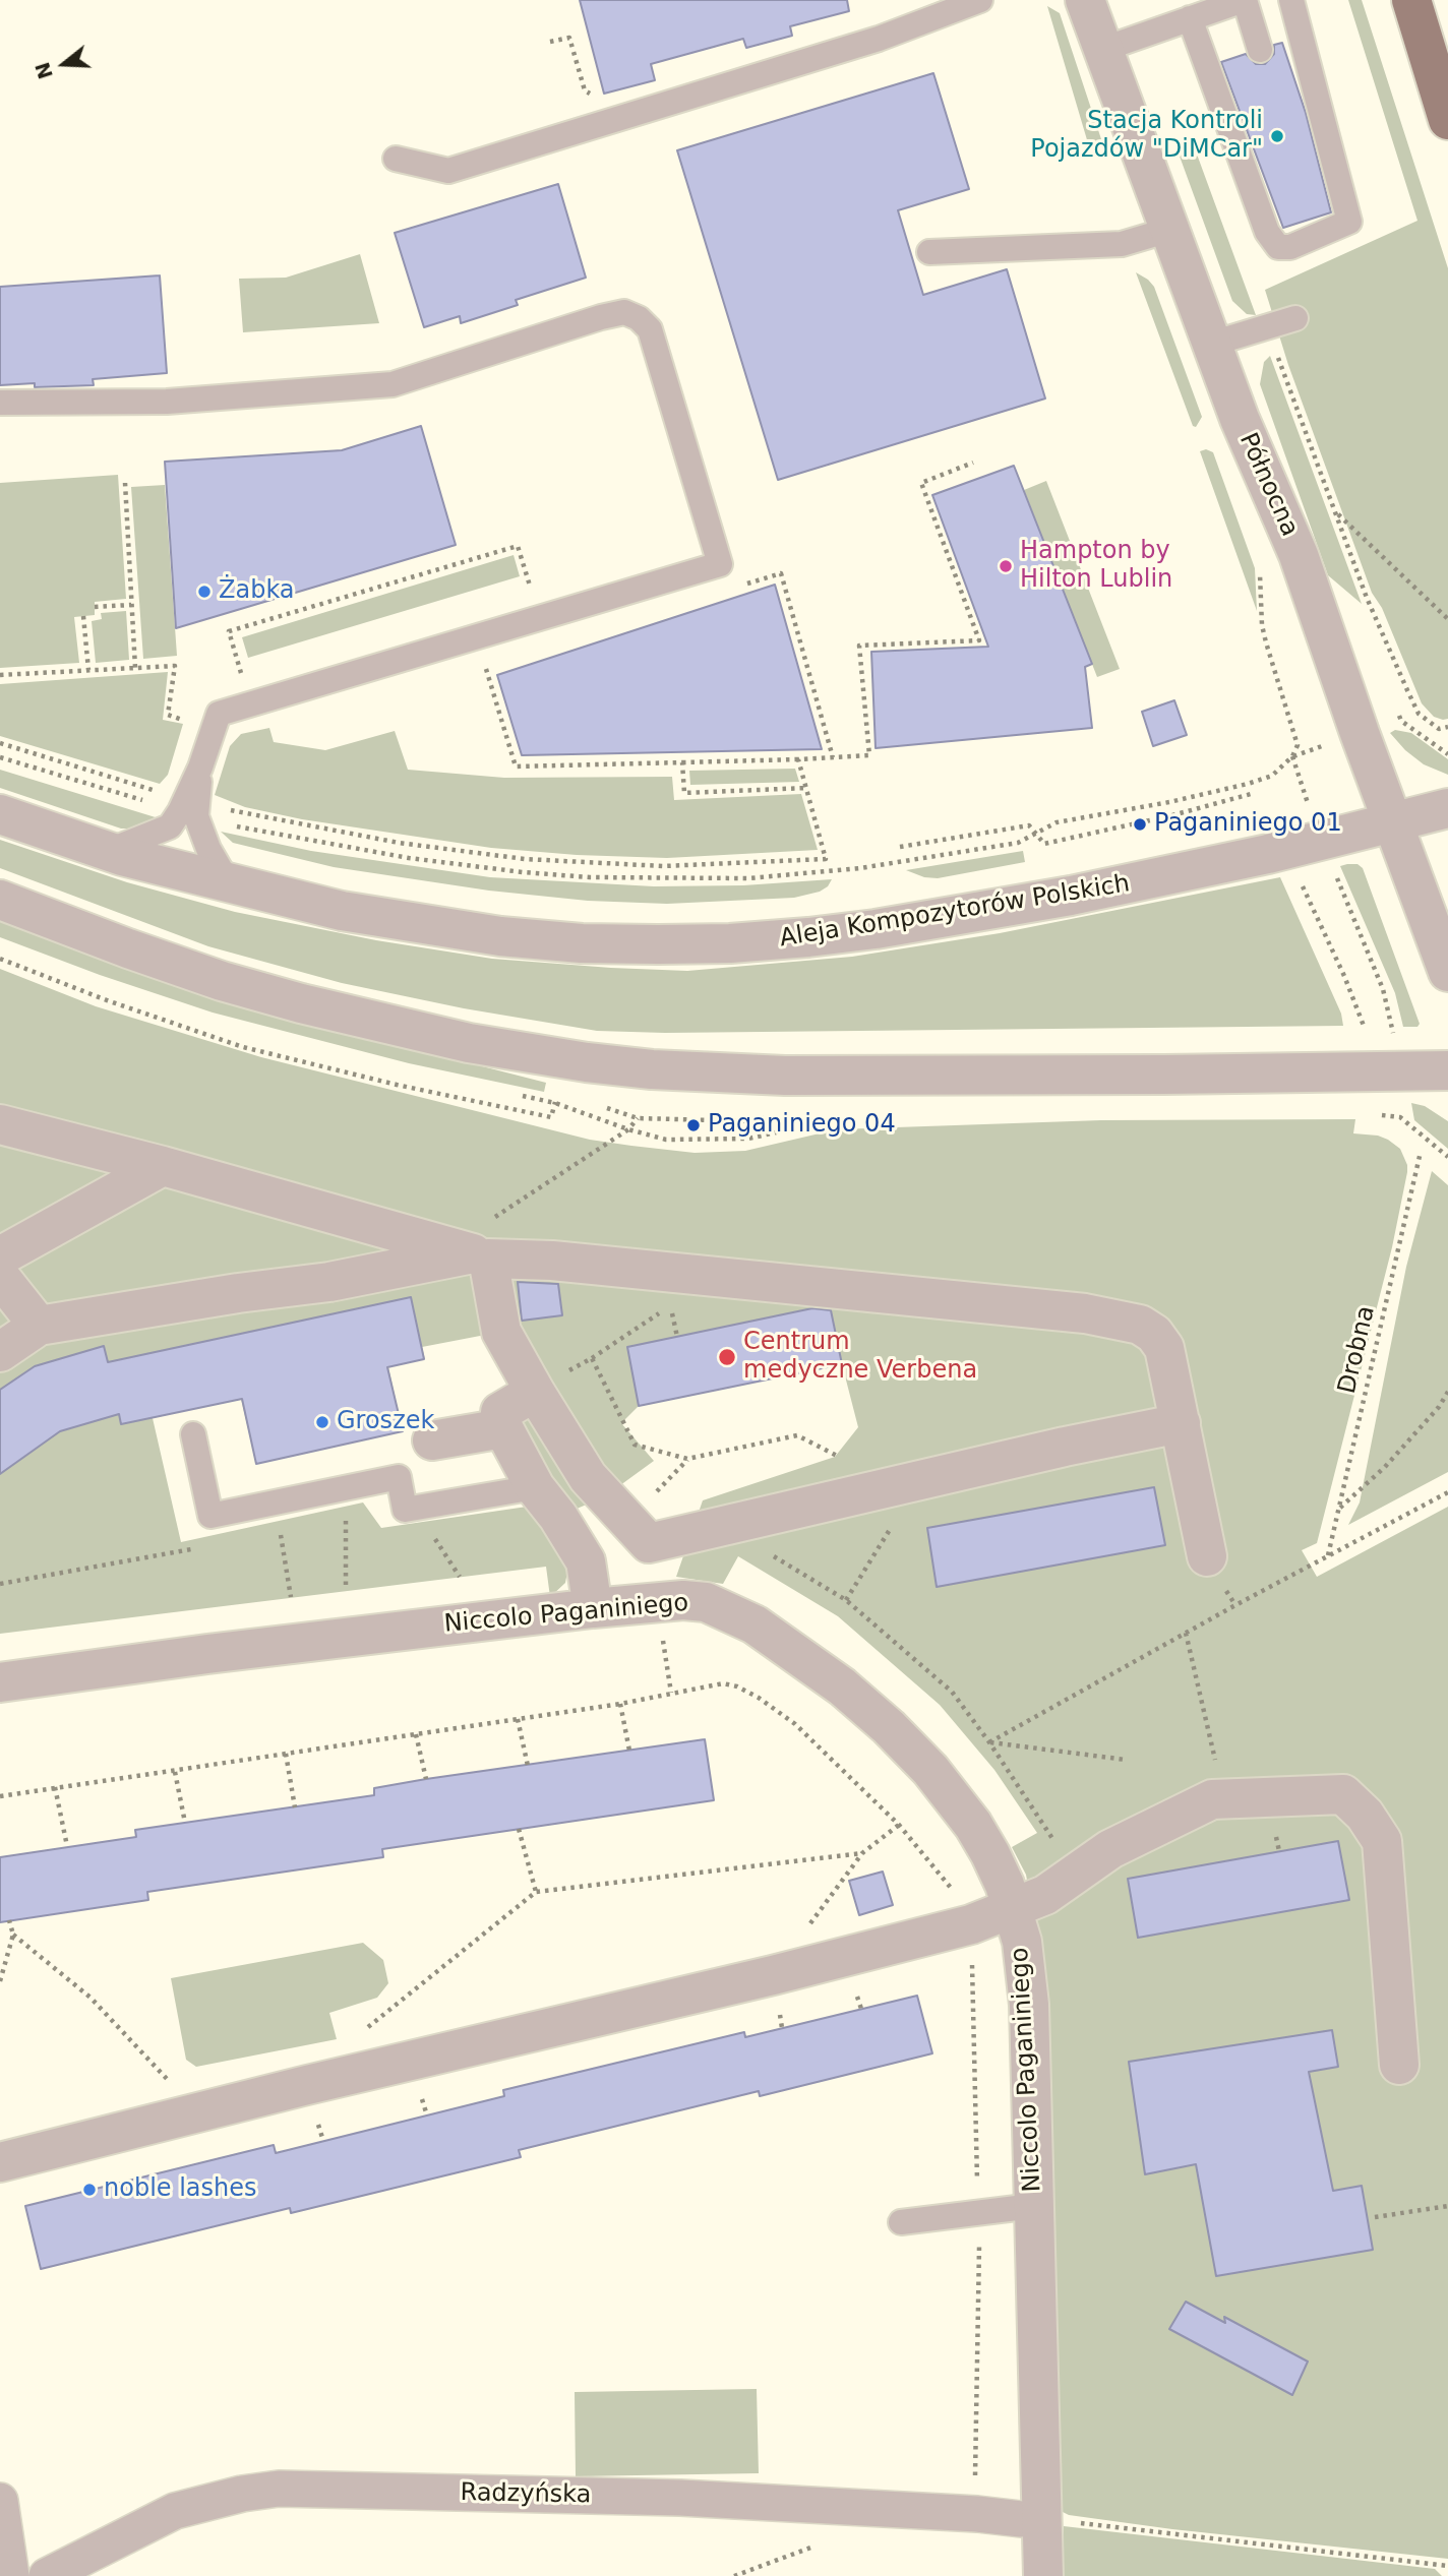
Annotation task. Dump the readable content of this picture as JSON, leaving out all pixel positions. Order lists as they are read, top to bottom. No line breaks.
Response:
{"streets":{"street":["Północna","Aleja Kompozytorów Polskich","Niccolo Paganiniego","Radzyńska"],"path":["Drobna"]},"crossings":[["Północna","Aleja Kompozytorów Polskich"]],"places":["Stacja Kontroli Pojazdów \"DiMCar\"","Hampton by Hilton Lublin","Żabka","Paganiniego 01","Paganiniego 04","Centrum medyczne Verbena","Groszek","noble lashes"],"north":"left"}
